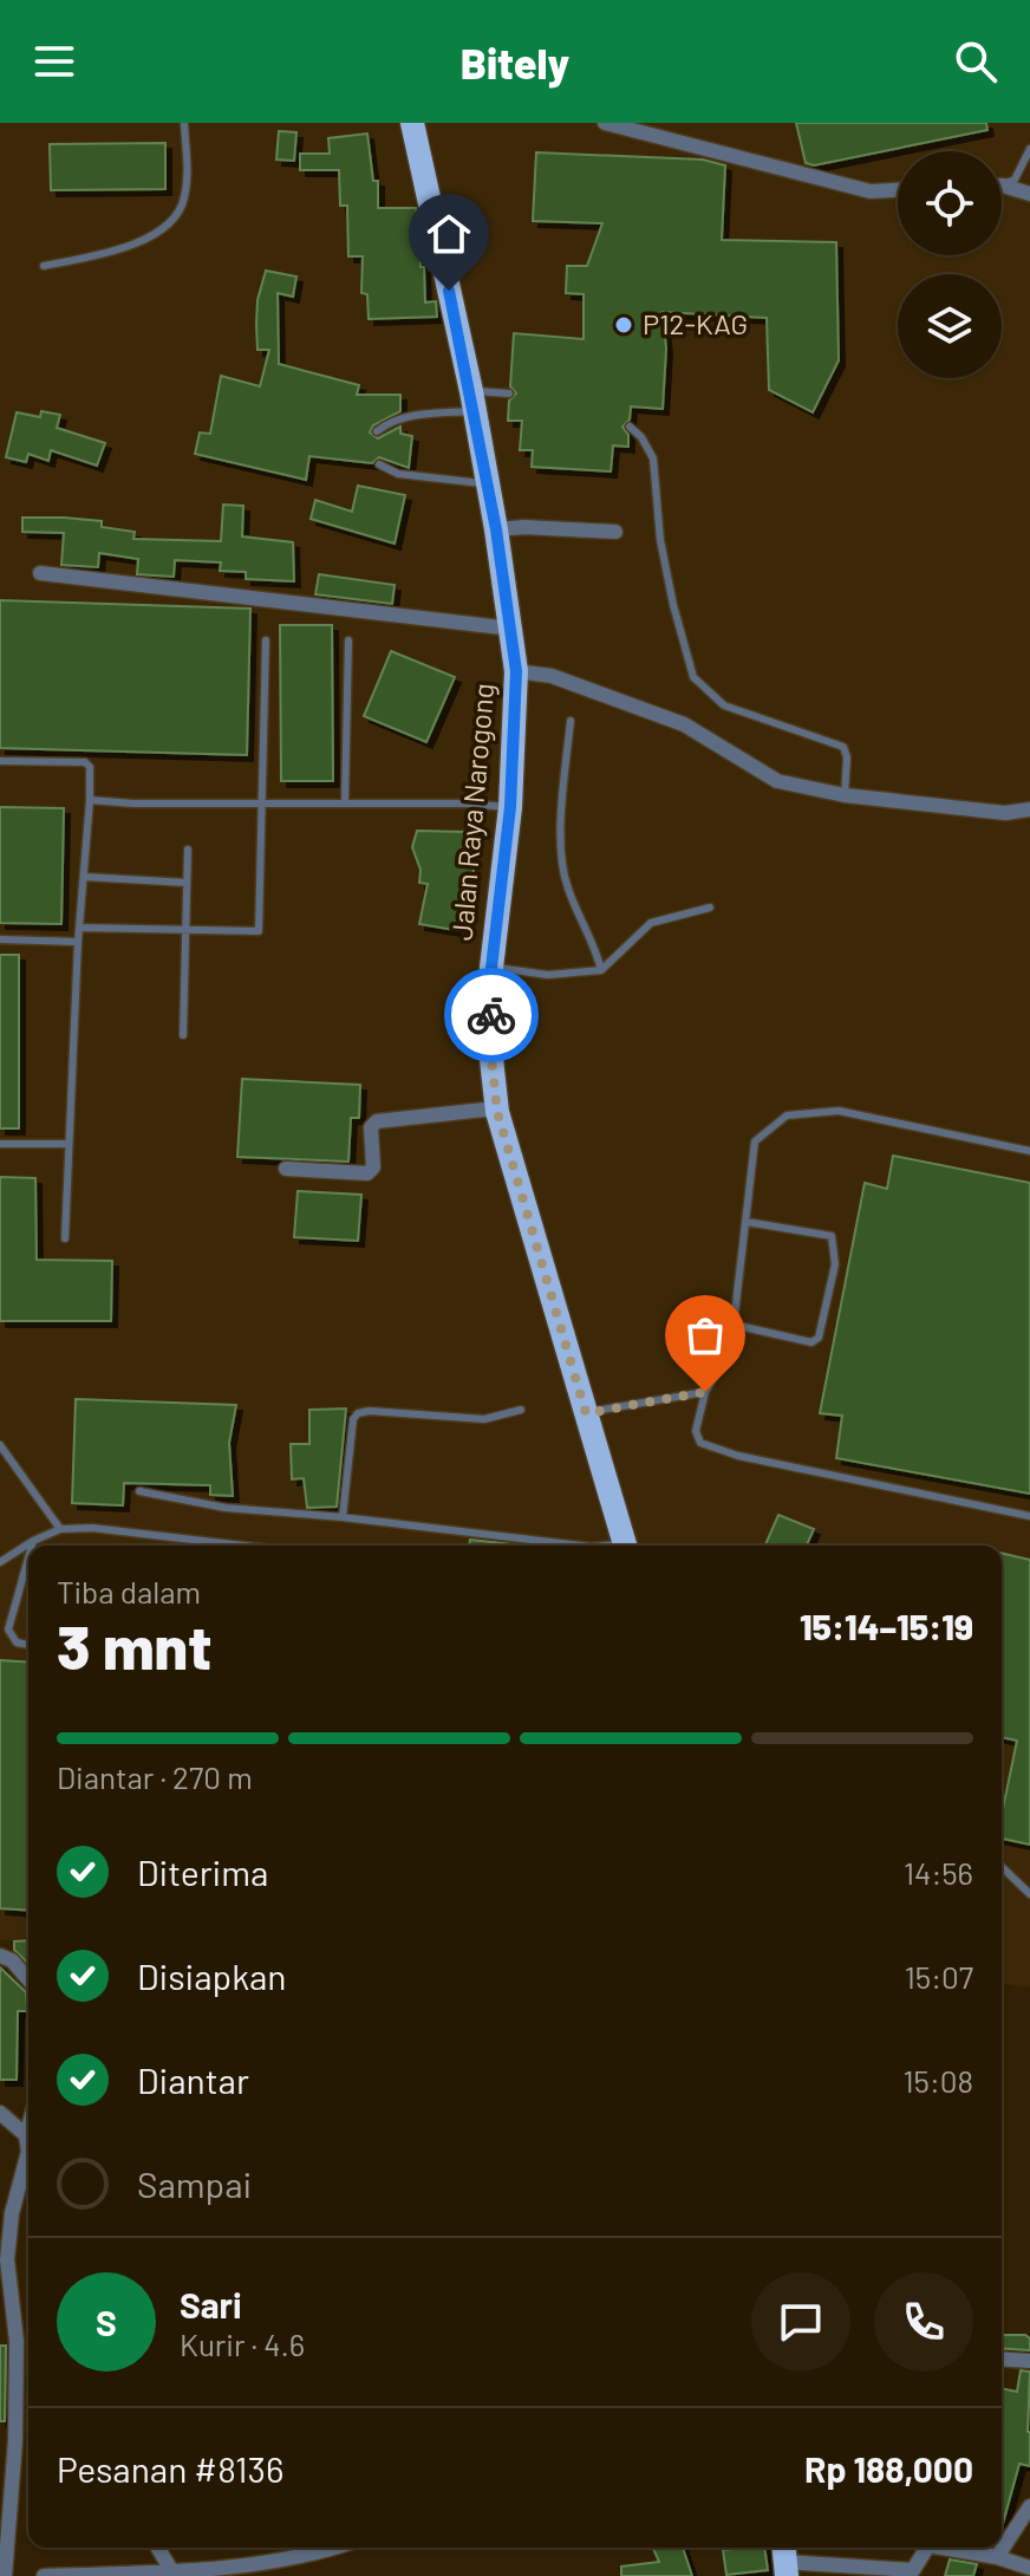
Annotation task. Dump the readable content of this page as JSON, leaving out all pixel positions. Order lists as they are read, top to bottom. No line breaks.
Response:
{"streets":{"main road":["Jalan Raya Narogong"]},"places":["P12-KAG"],"page":{"header":"Bitely","heading":["3 mnt","Tiba dalam","15:14–15:19"],"panel":["Sari","Kurir · 4.6","Pesanan #8136","Rp 188,000"],"bar":"Diantar · 270 m","list":[["Diterima","14:56"],["Disiapkan","15:07"],["Diantar","15:08"],"Sampai"],"round":"S"}}
